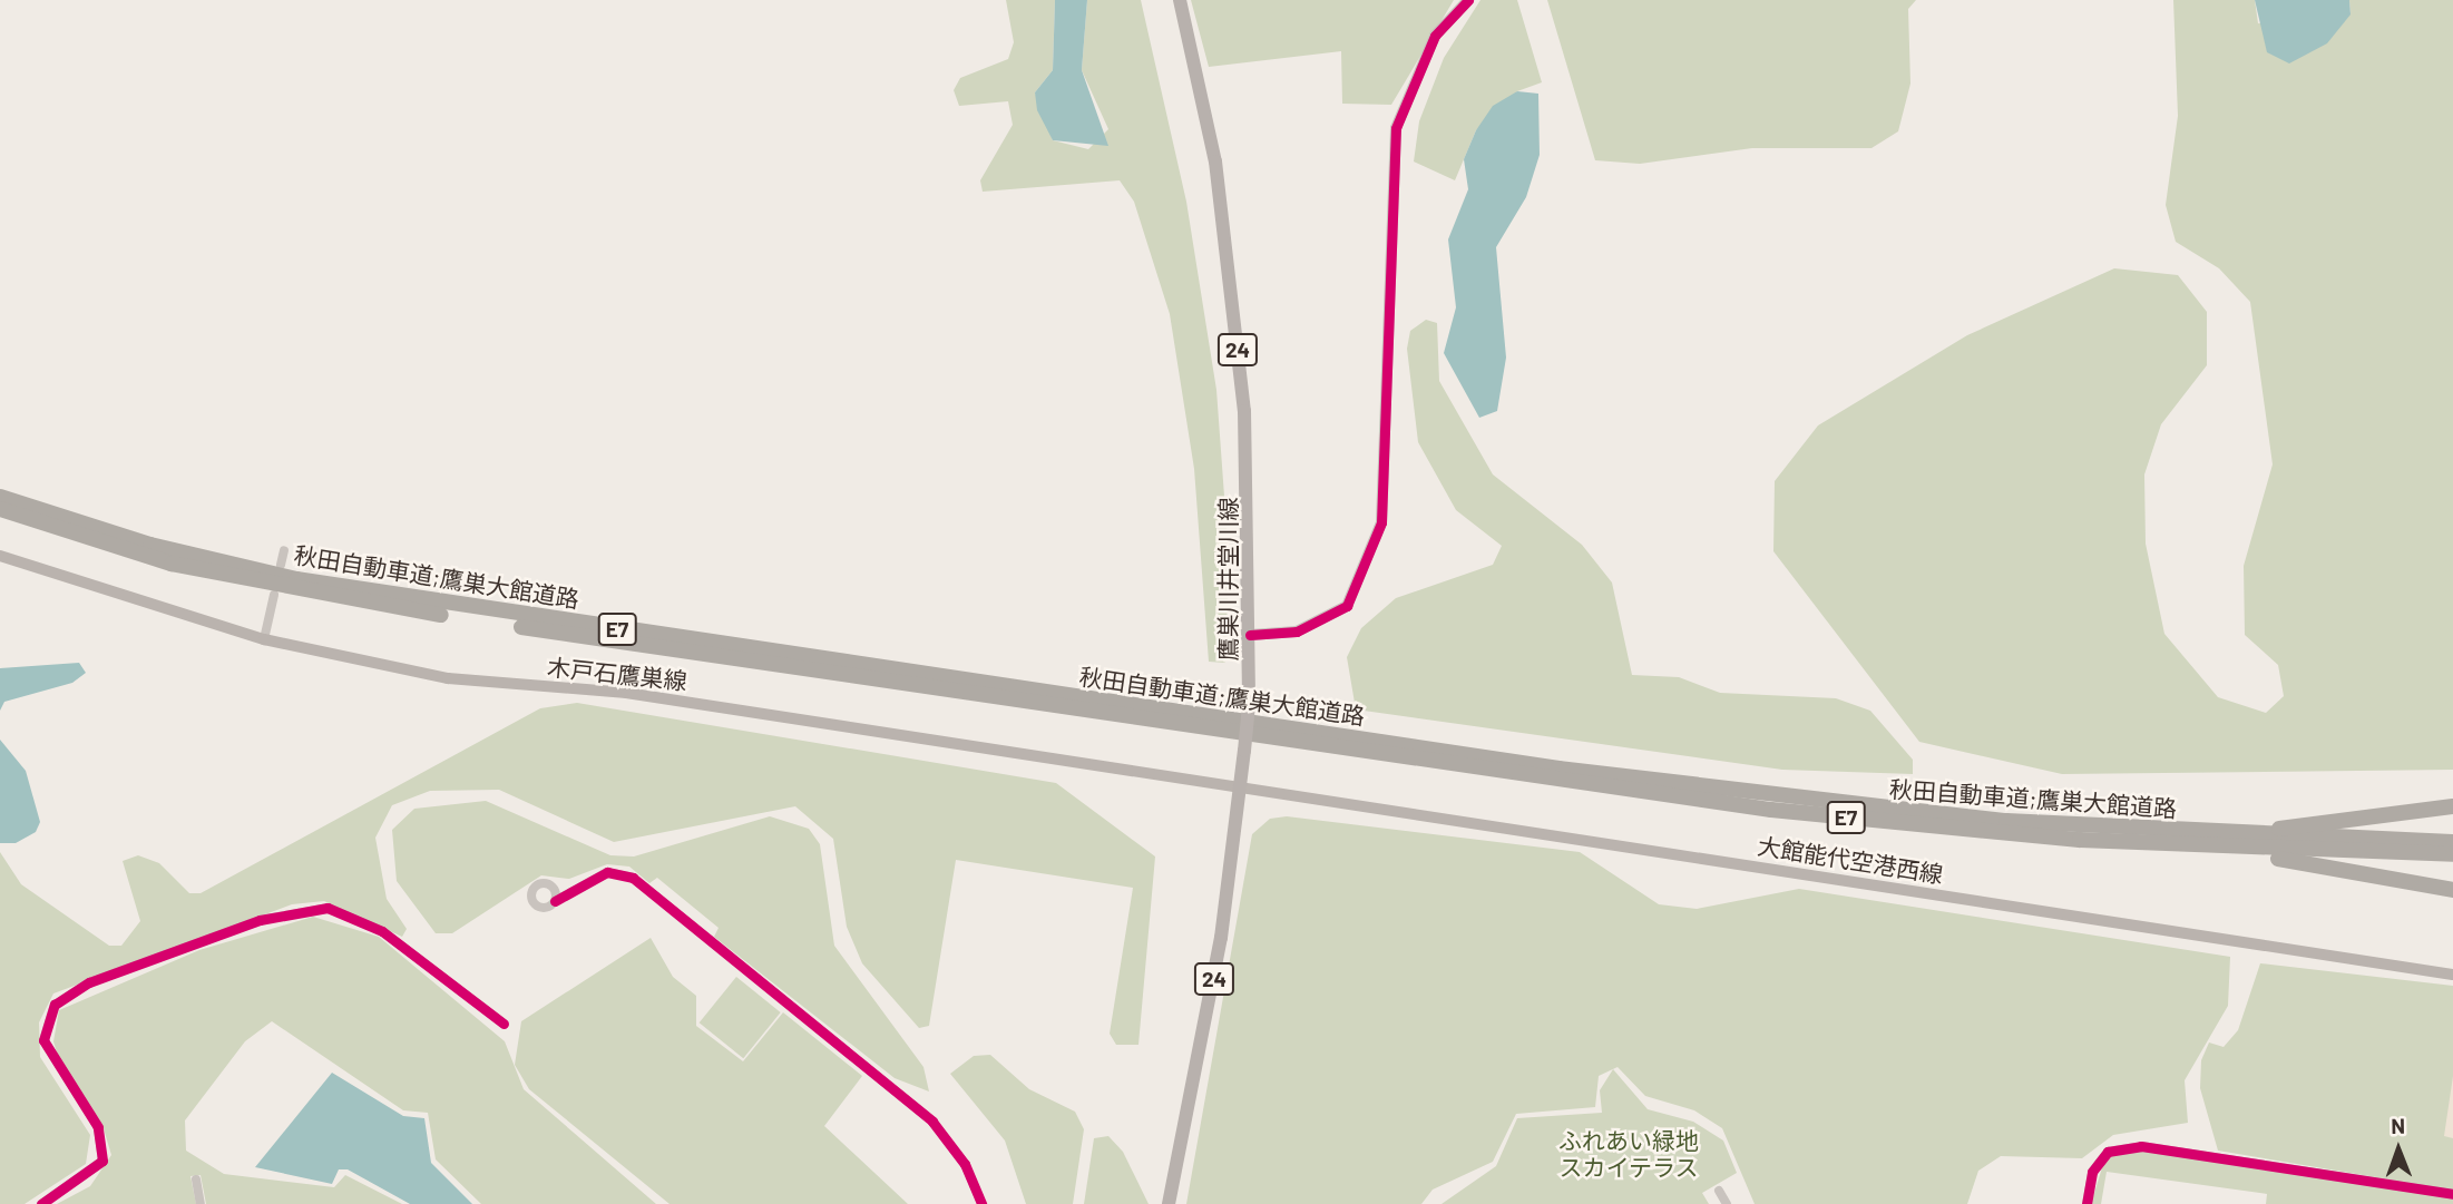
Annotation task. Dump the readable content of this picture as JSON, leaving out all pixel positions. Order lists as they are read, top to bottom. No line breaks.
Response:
{"streets":{"highway":["秋田自動車道;鷹巣大館道路","E7"],"main road":["24","鷹巣川井堂川線","木戸石鷹巣線","大館能代空港西線"]},"crossings":[["鷹巣川井堂川線","木戸石鷹巣線"],["鷹巣川井堂川線","大館能代空港西線"],["木戸石鷹巣線","大館能代空港西線"]],"parks":["ふれあい緑地 スカイテラス"],"north":"top"}
